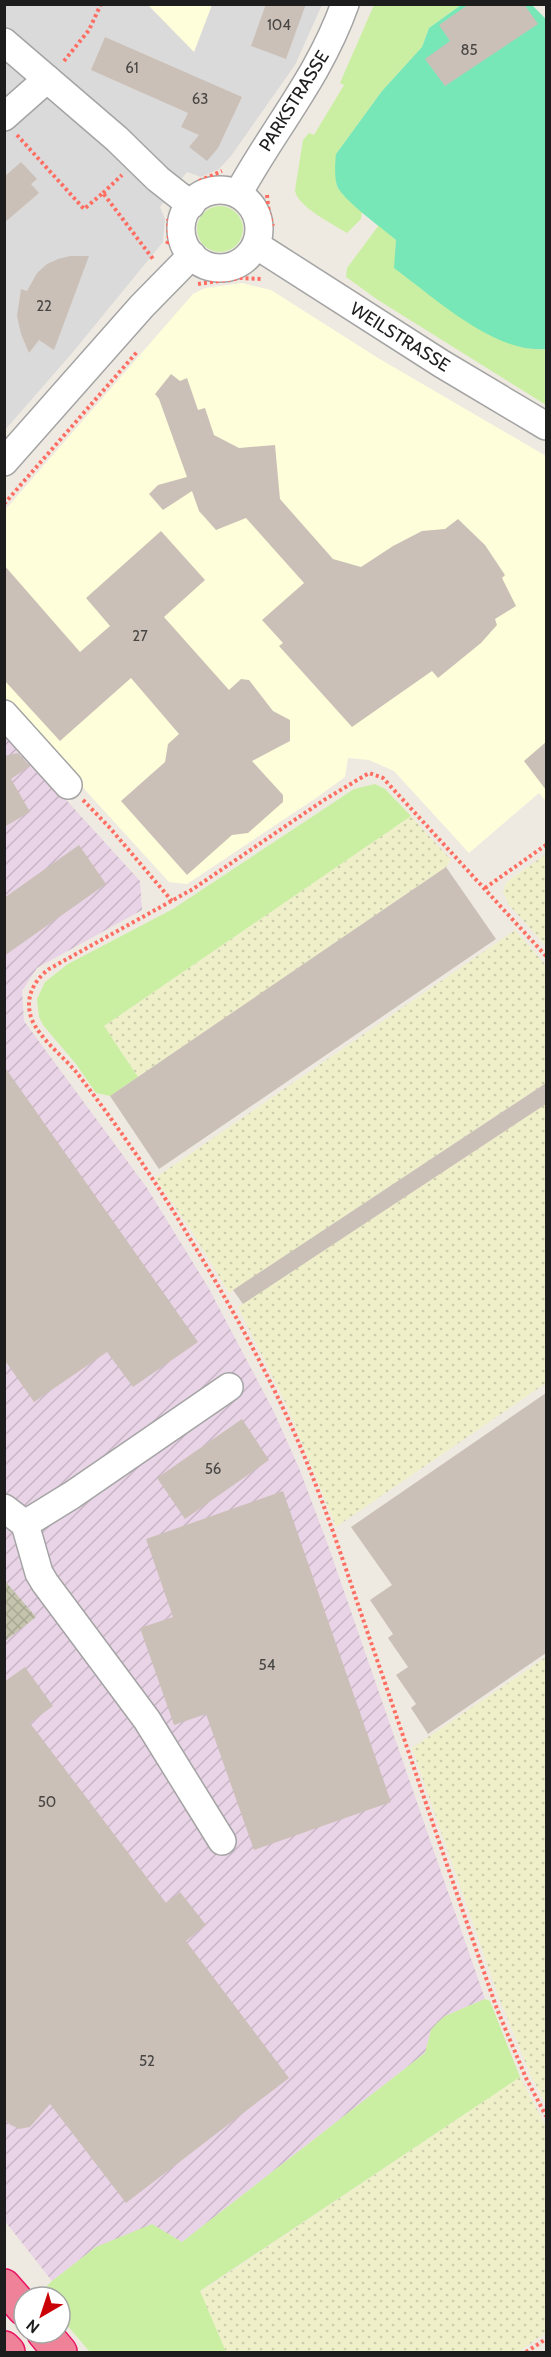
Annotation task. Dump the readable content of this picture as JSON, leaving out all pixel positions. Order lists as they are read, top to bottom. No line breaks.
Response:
{"streets":{"street":["PARKSTRASSE","WEILSTRASSE"]},"crossings":[["PARKSTRASSE","WEILSTRASSE"]],"house_numbers":["104","85","61","63","22","27","56","54","50","52"],"north":"bottom left"}
